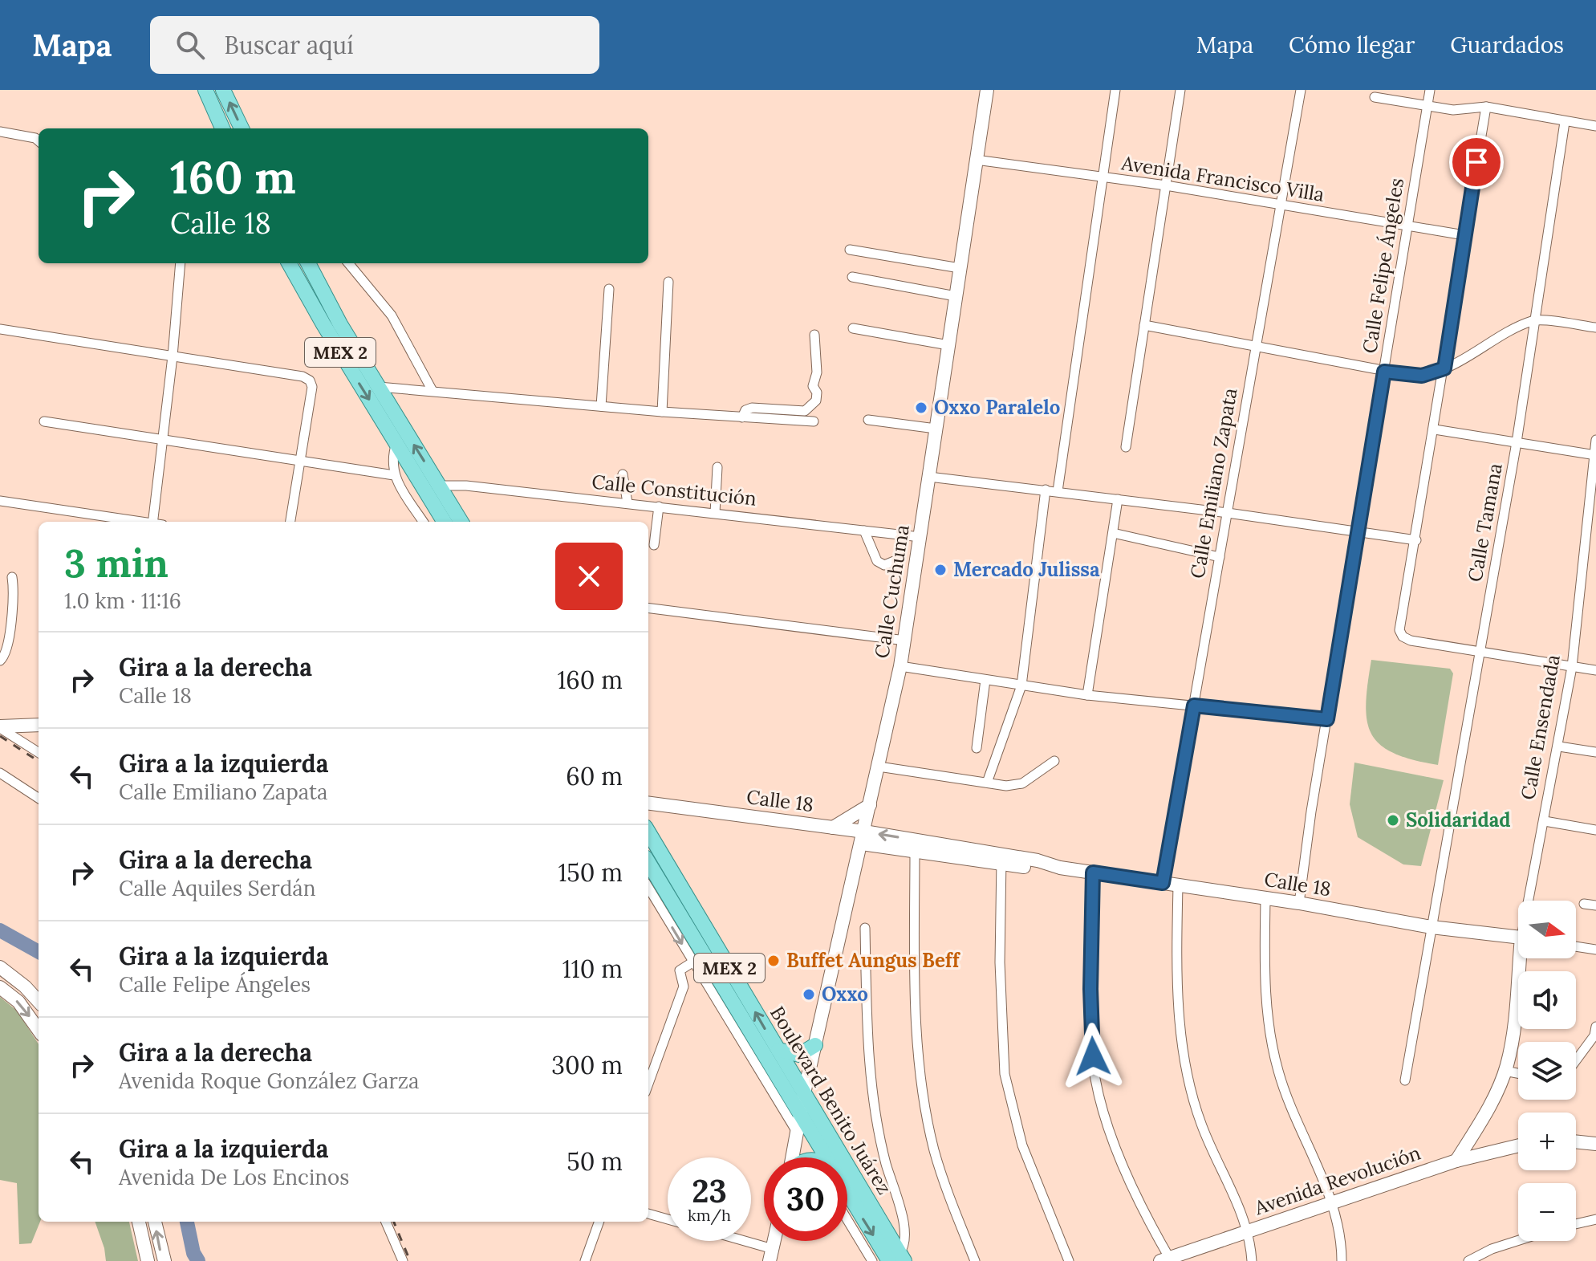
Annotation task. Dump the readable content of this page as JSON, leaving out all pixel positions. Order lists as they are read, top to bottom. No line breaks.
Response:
{"streets":{"main road":["MEX 2","Boulevard Benito Juárez"],"street":["Avenida Francisco Villa","Calle Felipe Ángeles","Calle Emiliano Zapata","Calle Constitución","Calle Tamana","Calle Cuchuma","Calle Ensendada","Calle 18","Avenida Revolución"]},"crossings":[["Avenida Francisco Villa","Calle Felipe Ángeles"],["Avenida Francisco Villa","Calle Emiliano Zapata"],["Avenida Francisco Villa","Calle Cuchuma"],["Calle Felipe Ángeles","Calle 18"],["MEX 2","Calle Constitución"],["Calle Emiliano Zapata","Calle 18"],["Calle Constitución","Calle Cuchuma"],["Calle Tamana","Calle 18"],["Calle Cuchuma","Calle 18"],["Calle Cuchuma","Boulevard Benito Juárez"],["Calle Ensendada","Avenida Revolución"]],"places":["Oxxo Paralelo","Mercado Julissa","Solidaridad","Buffet Aungus Beff","Oxxo"],"north":"right","page":{"header":"Mapa","search":"Buscar aquí","nav":["Mapa","Cómo llegar","Guardados"],"turn":["160 m","Calle 18"],"heading":["3 min","1.0 km · 11:16"],"list":[{"name":"Gira a la derecha","note":"Calle 18","value":"160 m"},{"name":"Gira a la izquierda","note":"Calle Emiliano Zapata","value":"60 m"},{"name":"Gira a la derecha","note":"Calle Aquiles Serdán","value":"150 m"},{"name":"Gira a la izquierda","note":"Calle Felipe Ángeles","value":"110 m"},{"name":"Gira a la derecha","note":"Avenida Roque González Garza","value":"300 m"},{"name":"Gira a la izquierda","note":"Avenida De Los Encinos","value":"50 m"}],"map_buttons":["+","−"],"speed":"23 km/h","limit":"30"}}
